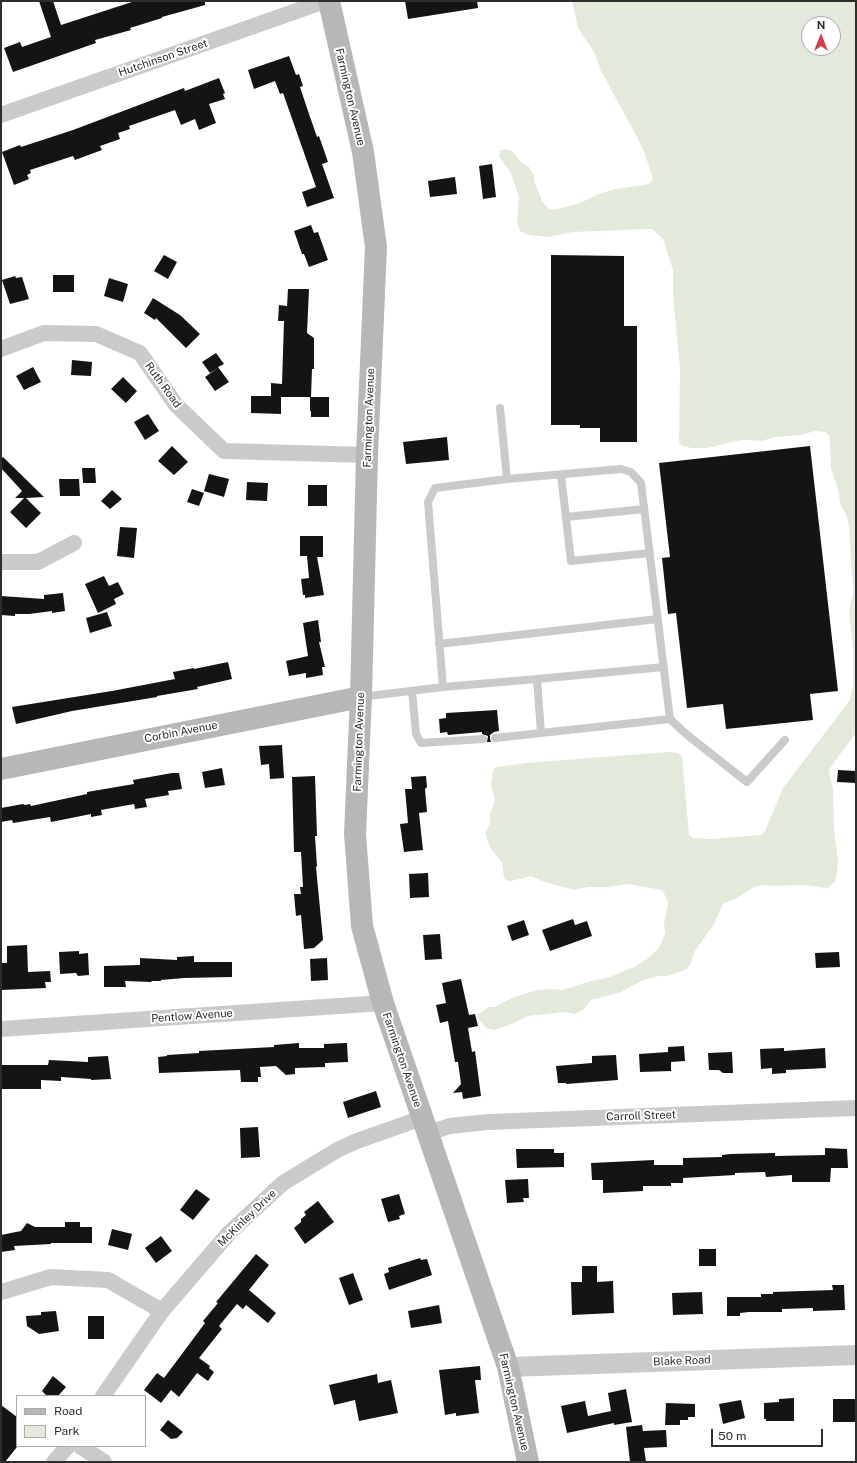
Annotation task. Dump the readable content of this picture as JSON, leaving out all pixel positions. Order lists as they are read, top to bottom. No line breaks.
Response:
{"streets":{"main road":["Farmington Avenue","Corbin Avenue"],"street":["Hutchinson Street","Ruth Road","Pentlow Avenue","Carroll Street","McKinley Drive","Blake Road"]},"crossings":[["Farmington Avenue","Ruth Road"],["Farmington Avenue","Corbin Avenue"],["Farmington Avenue","Pentlow Avenue"],["Farmington Avenue","Carroll Street"],["Farmington Avenue","McKinley Drive"],["Farmington Avenue","Blake Road"],["Carroll Street","McKinley Drive"]],"legend":["Road","Park"],"scale_bar":"50 m","north":"top"}
